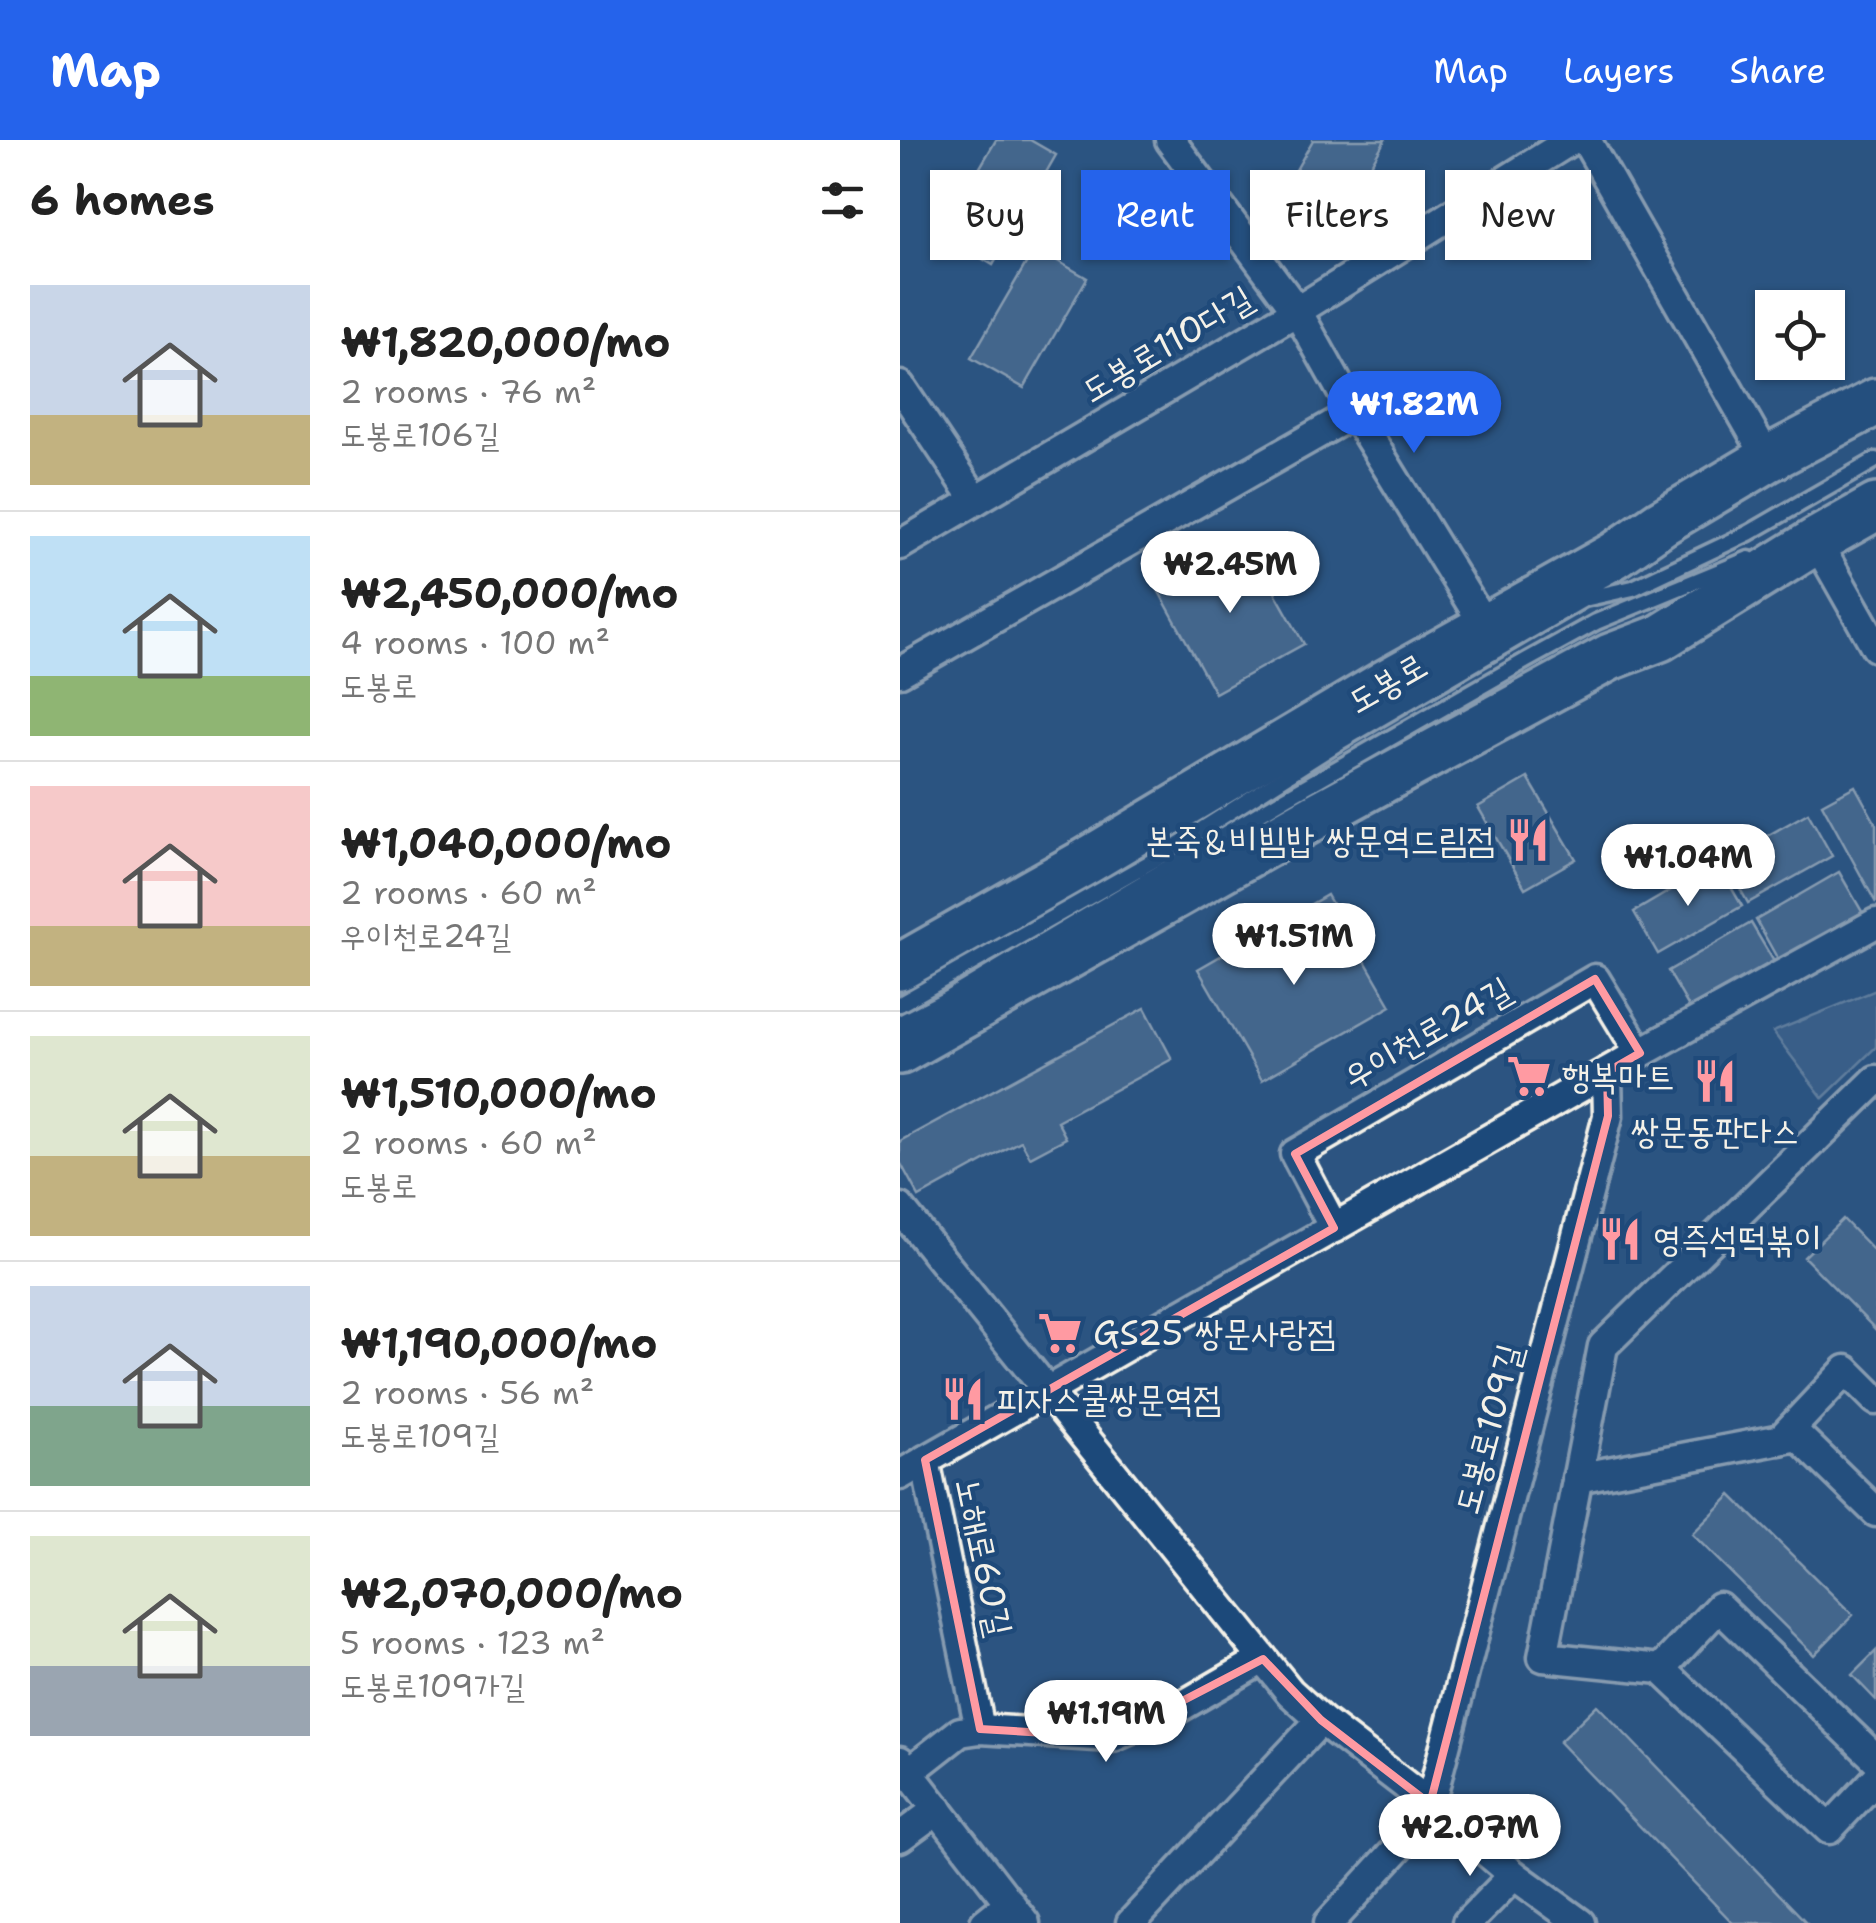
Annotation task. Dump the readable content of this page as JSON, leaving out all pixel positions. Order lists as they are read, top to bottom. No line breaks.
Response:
{"streets":{"main road":["도봉로"],"street":["도봉로110다길","우이천로24길","도봉로109길","노해로60길"]},"places":{"restaurant":["본죽＆비빔밥 쌍문역드림점","쌍문동판다스","영즉석떡볶이","피자스쿨쌍문역점"],"supermarket":["행복마트","GS25 쌍문사랑점"]},"page":{"header":"Map","nav":["Map","Layers","Share"],"heading":"6 homes","chip":["Buy","Rent","Filters","New"],"list":[{"name":"₩1,820,000/mo","note":"2 rooms · 76 m² · 도봉로106길"},{"name":"₩2,450,000/mo","note":"4 rooms · 100 m² · 도봉로"},{"name":"₩1,040,000/mo","note":"2 rooms · 60 m² · 우이천로24길"},{"name":"₩1,510,000/mo","note":"2 rooms · 60 m² · 도봉로"},{"name":"₩1,190,000/mo","note":"2 rooms · 56 m² · 도봉로109길"},{"name":"₩2,070,000/mo","note":"5 rooms · 123 m² · 도봉로109가길"}],"price":["₩1.82M","₩2.45M","₩1.04M","₩1.51M","₩1.19M","₩2.07M"]}}
